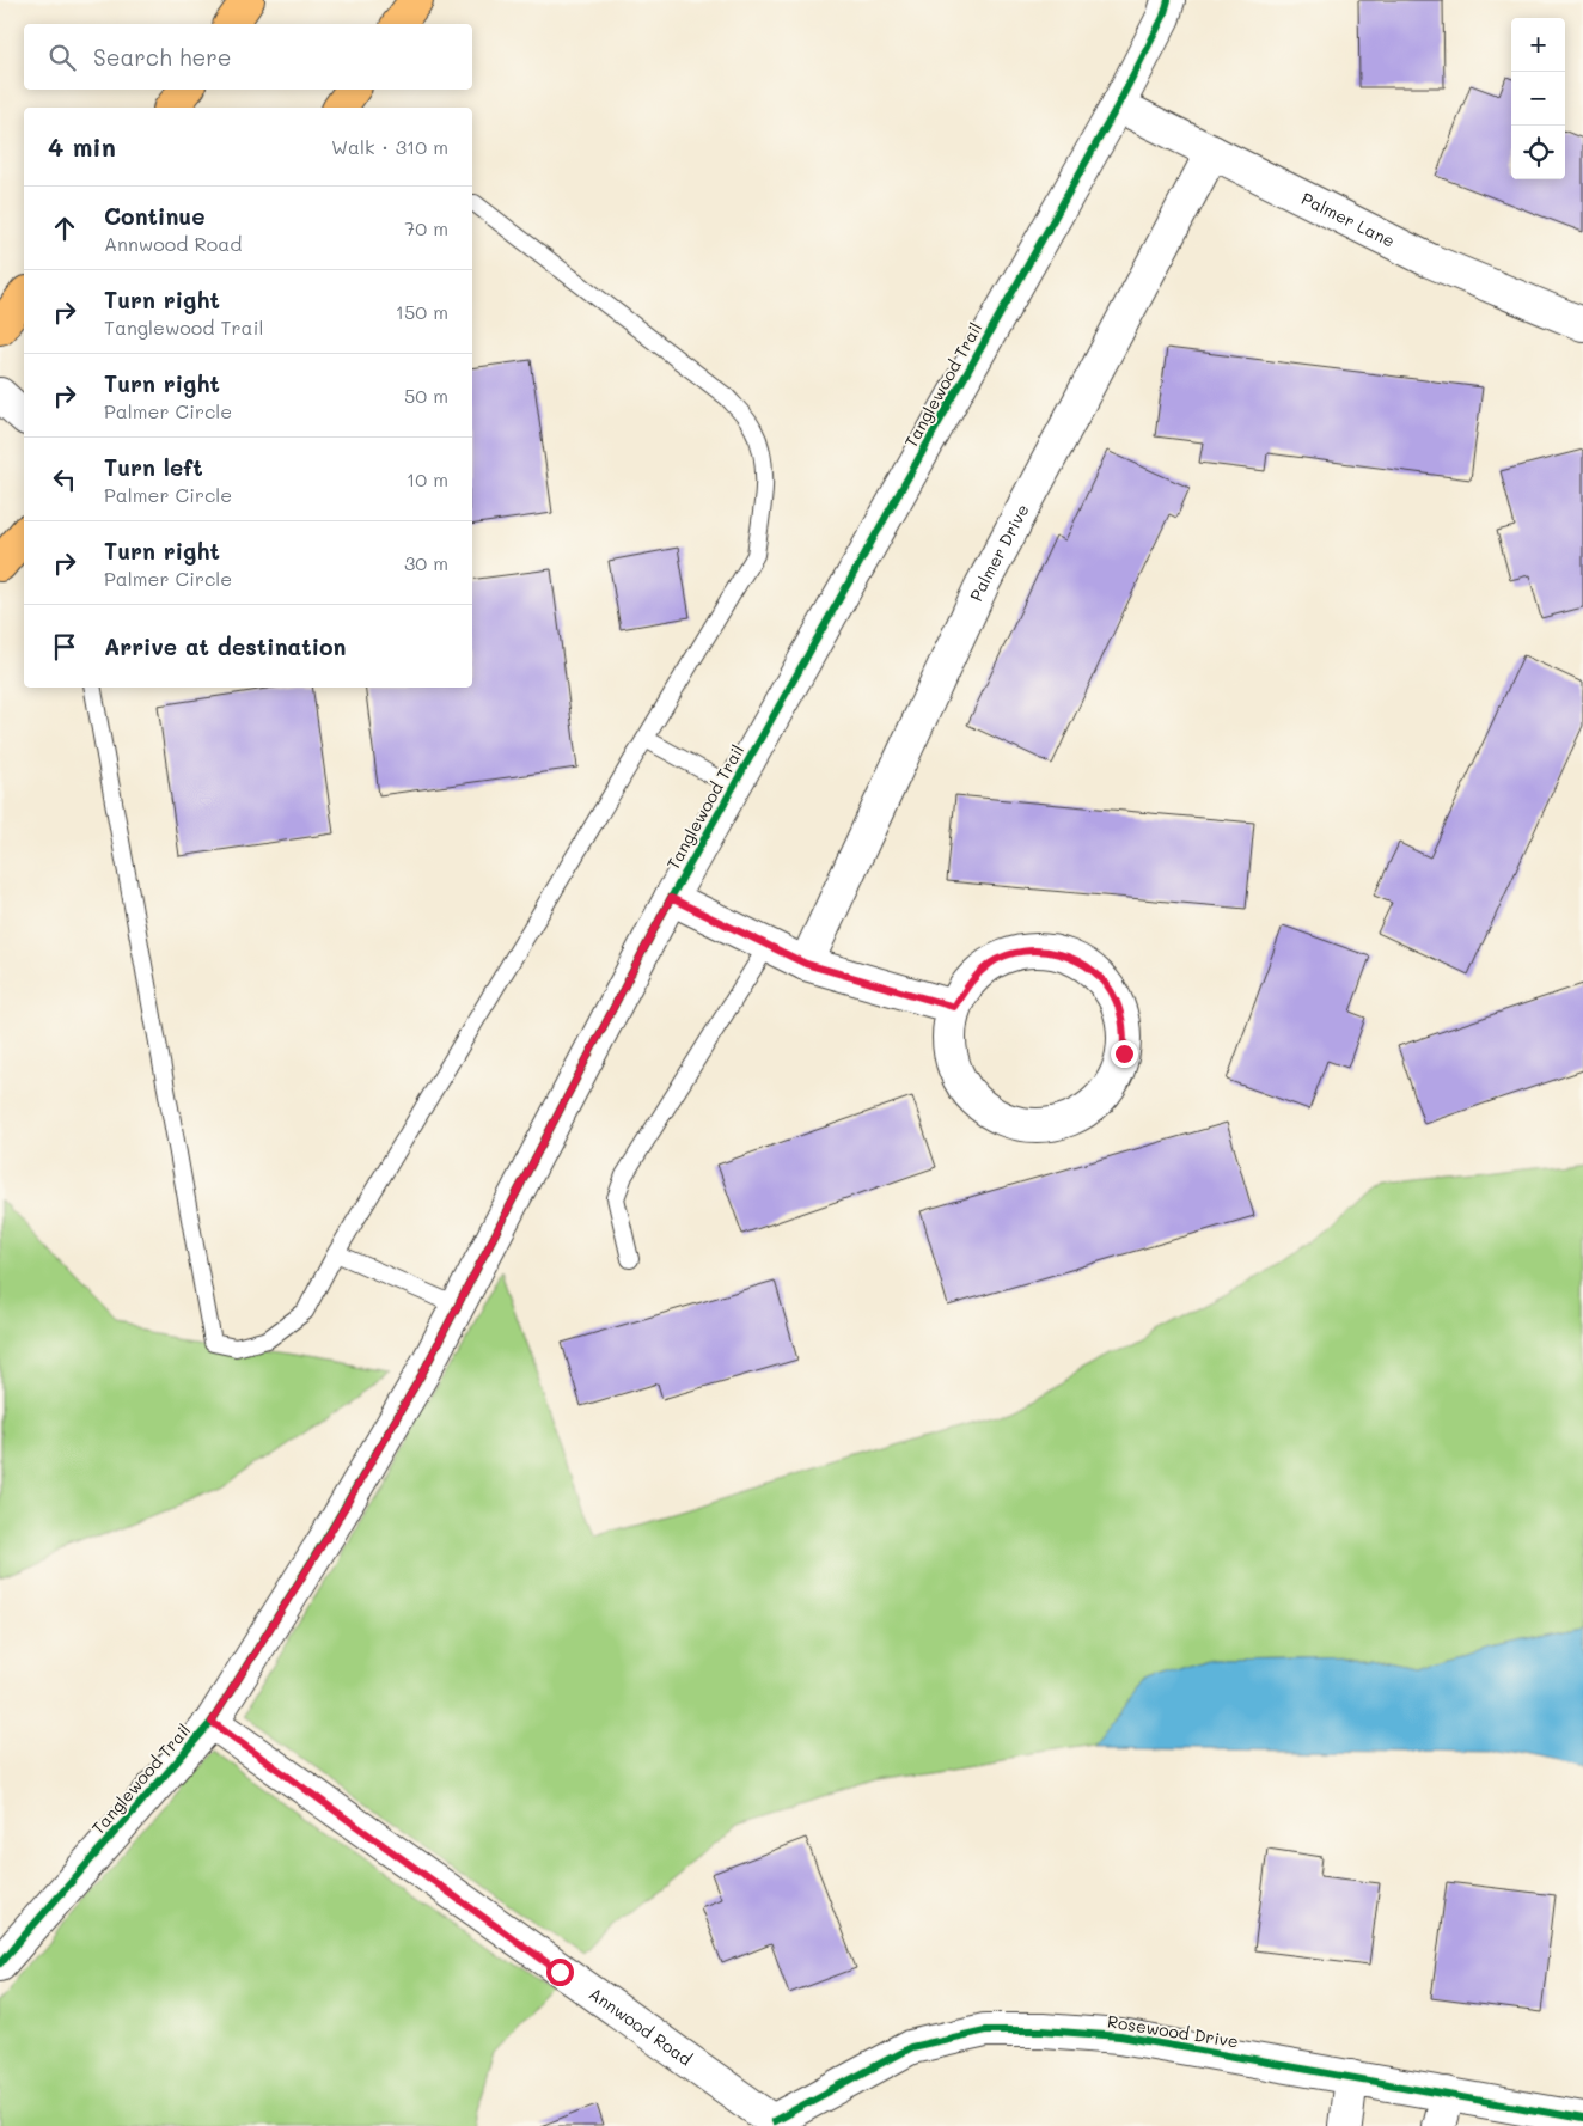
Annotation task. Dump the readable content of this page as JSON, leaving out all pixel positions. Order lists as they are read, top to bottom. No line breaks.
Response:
{"streets":{"street":["Palmer Lane","Tanglewood Trail","Palmer Drive","Annwood Road","Rosewood Drive"]},"crossings":[["Palmer Lane","Tanglewood Trail"],["Palmer Lane","Palmer Drive"],["Tanglewood Trail","Annwood Road"],["Annwood Road","Rosewood Drive"]],"page":{"map_buttons":["+","−"],"search":"Search here","heading":["4 min","Walk · 310 m"],"list":[["Continue","Annwood Road","70 m"],["Turn right","Tanglewood Trail","150 m"],["Turn right","Palmer Circle","50 m"],["Turn left","Palmer Circle","10 m"],["Turn right","Palmer Circle","30 m"],"Arrive at destination"]}}
